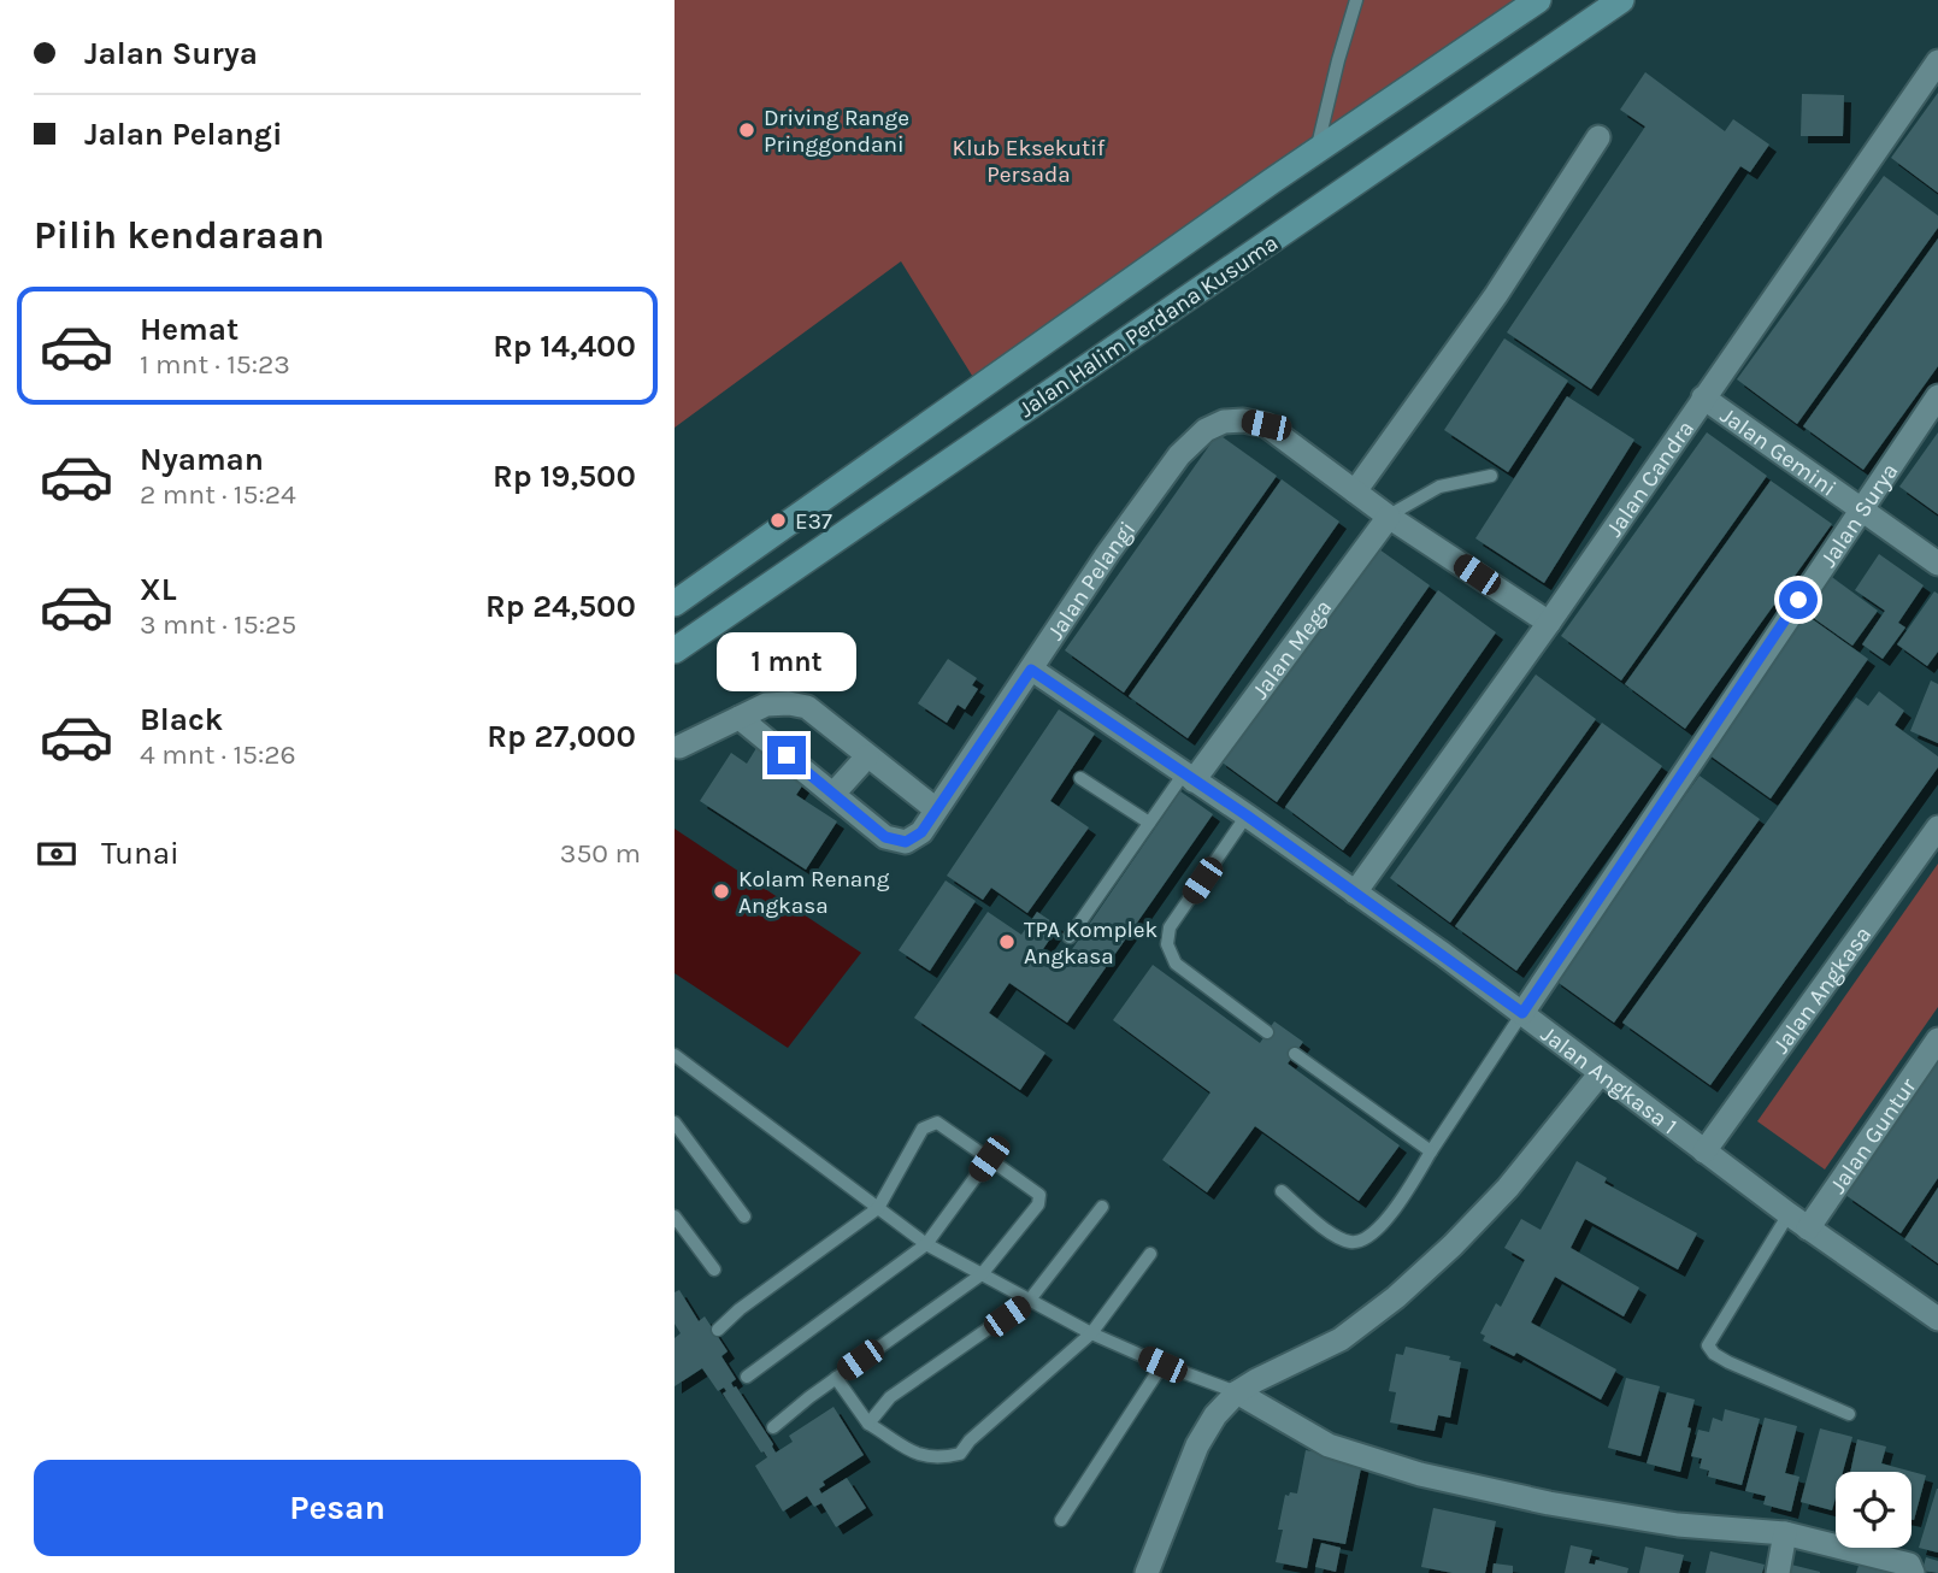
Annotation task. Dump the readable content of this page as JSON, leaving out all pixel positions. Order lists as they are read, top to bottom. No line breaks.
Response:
{"streets":{"street":["Jalan Halim Perdana Kusuma","Jalan Gemini","Jalan Candra","Jalan Surya","Jalan Pelangi","Jalan Mega","Jalan Angkasa","Jalan Angkasa 1","Jalan Guntur"]},"crossings":[["Jalan Gemini","Jalan Candra"],["Jalan Gemini","Jalan Surya"],["Jalan Candra","Jalan Pelangi"],["Jalan Candra","Jalan Angkasa 1"],["Jalan Surya","Jalan Angkasa 1"],["Jalan Pelangi","Jalan Mega"],["Jalan Pelangi","Jalan Angkasa 1"],["Jalan Mega","Jalan Angkasa 1"],["Jalan Angkasa","Jalan Angkasa 1"],["Jalan Angkasa 1","Jalan Guntur"]],"parks":["Klub Eksekutif Persada"],"places":["Driving Range Pringgondani","E37","Kolam Renang Angkasa","TPA Komplek Angkasa"],"page":{"banner":["Jalan Surya","Jalan Pelangi"],"heading":"Pilih kendaraan","list":[{"name":"Hemat","note":"1 mnt · 15:23","value":"Rp 14,400"},{"name":"Nyaman","note":"2 mnt · 15:24","value":"Rp 19,500"},{"name":"XL","note":"3 mnt · 15:25","value":"Rp 24,500"},{"name":"Black","note":"4 mnt · 15:26","value":"Rp 27,000"}],"bubble":"1 mnt","pay":["Tunai","350 m"],"buttons":"Pesan"}}
